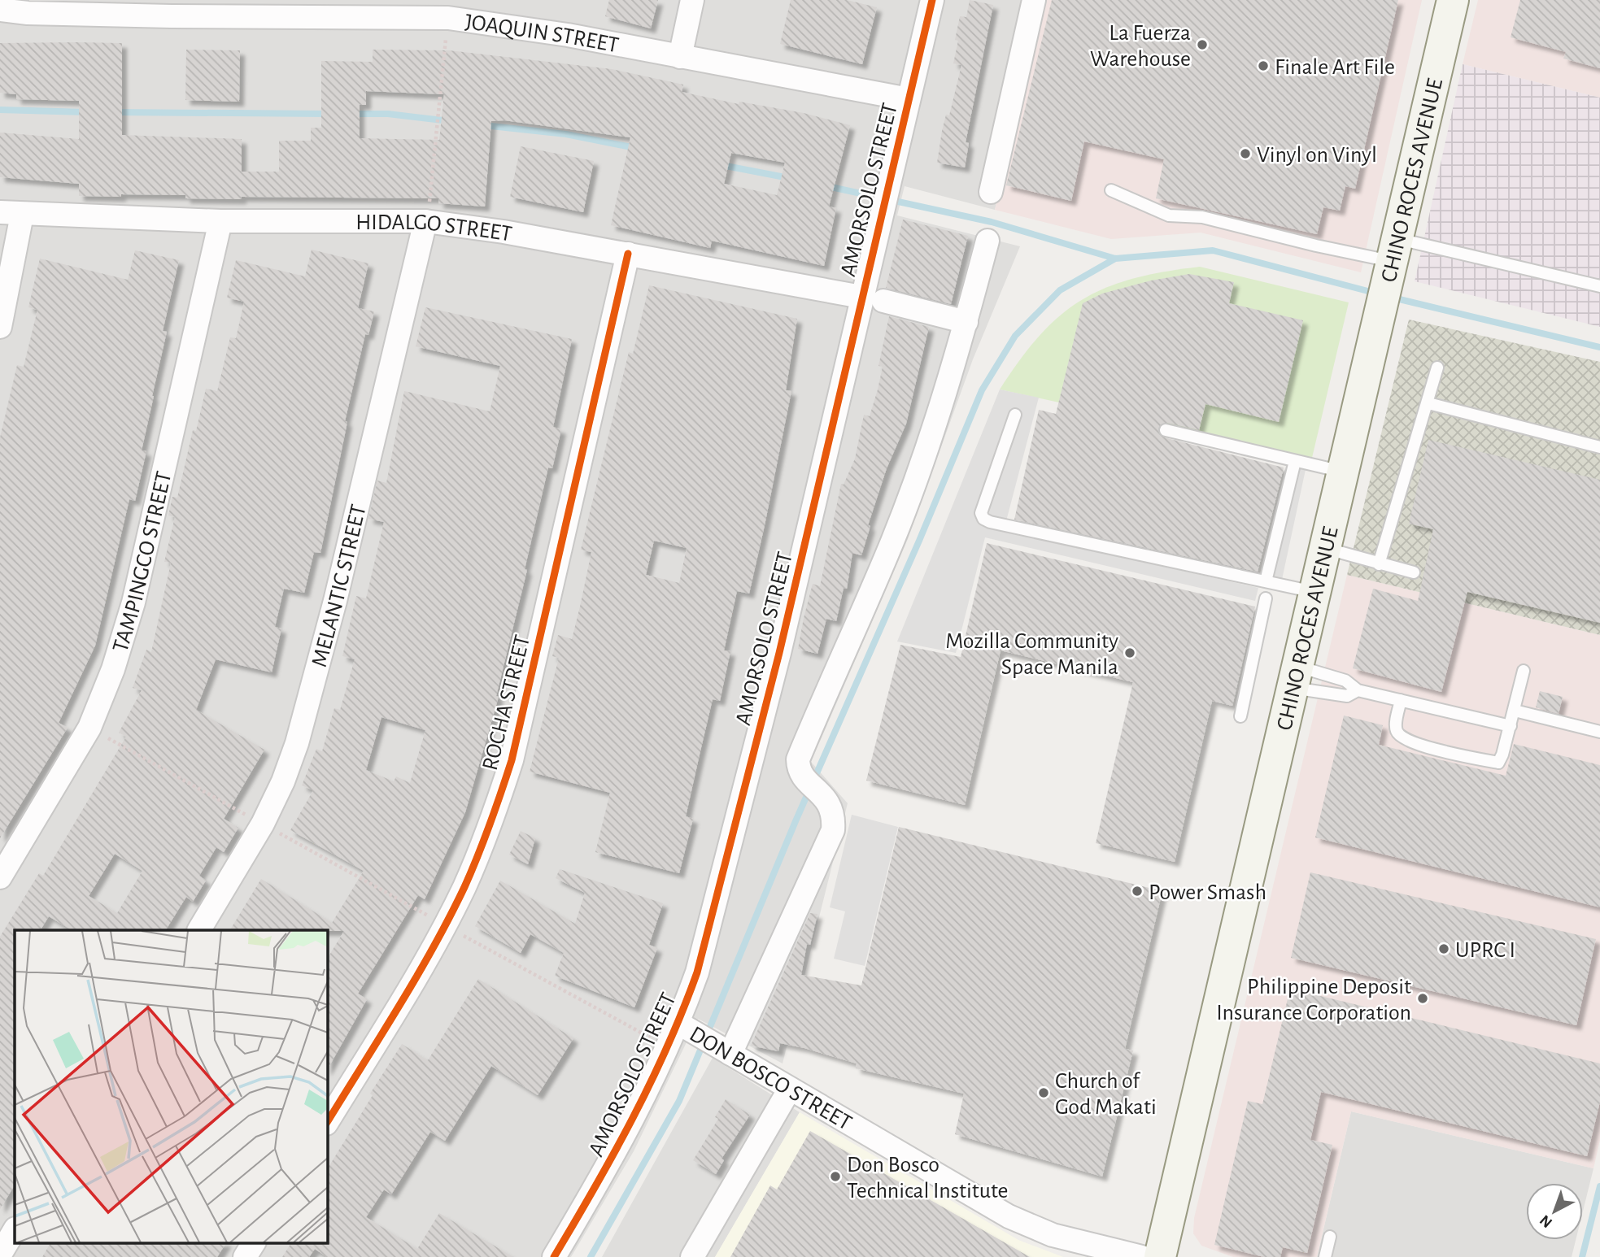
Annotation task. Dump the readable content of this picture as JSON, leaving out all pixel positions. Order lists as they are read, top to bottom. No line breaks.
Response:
{"streets":{"main road":["CHINO ROCES AVENUE"],"street":["JOAQUIN STREET","AMORSOLO STREET","HIDALGO STREET","TAMPINGCO STREET","MELANTIC STREET","ROCHA STREET","DON BOSCO STREET"]},"crossings":[["JOAQUIN STREET","AMORSOLO STREET"],["AMORSOLO STREET","HIDALGO STREET"],["AMORSOLO STREET","DON BOSCO STREET"],["HIDALGO STREET","TAMPINGCO STREET"],["HIDALGO STREET","MELANTIC STREET"],["HIDALGO STREET","ROCHA STREET"]],"places":["La Fuerza Warehouse","Finale Art File","Vinyl on Vinyl","Mozilla Community Space Manila","Power Smash","UPRC I","Philippine Deposit Insurance Corporation","Church of God Makati","Don Bosco Technical Institute"],"north":"bottom left"}
